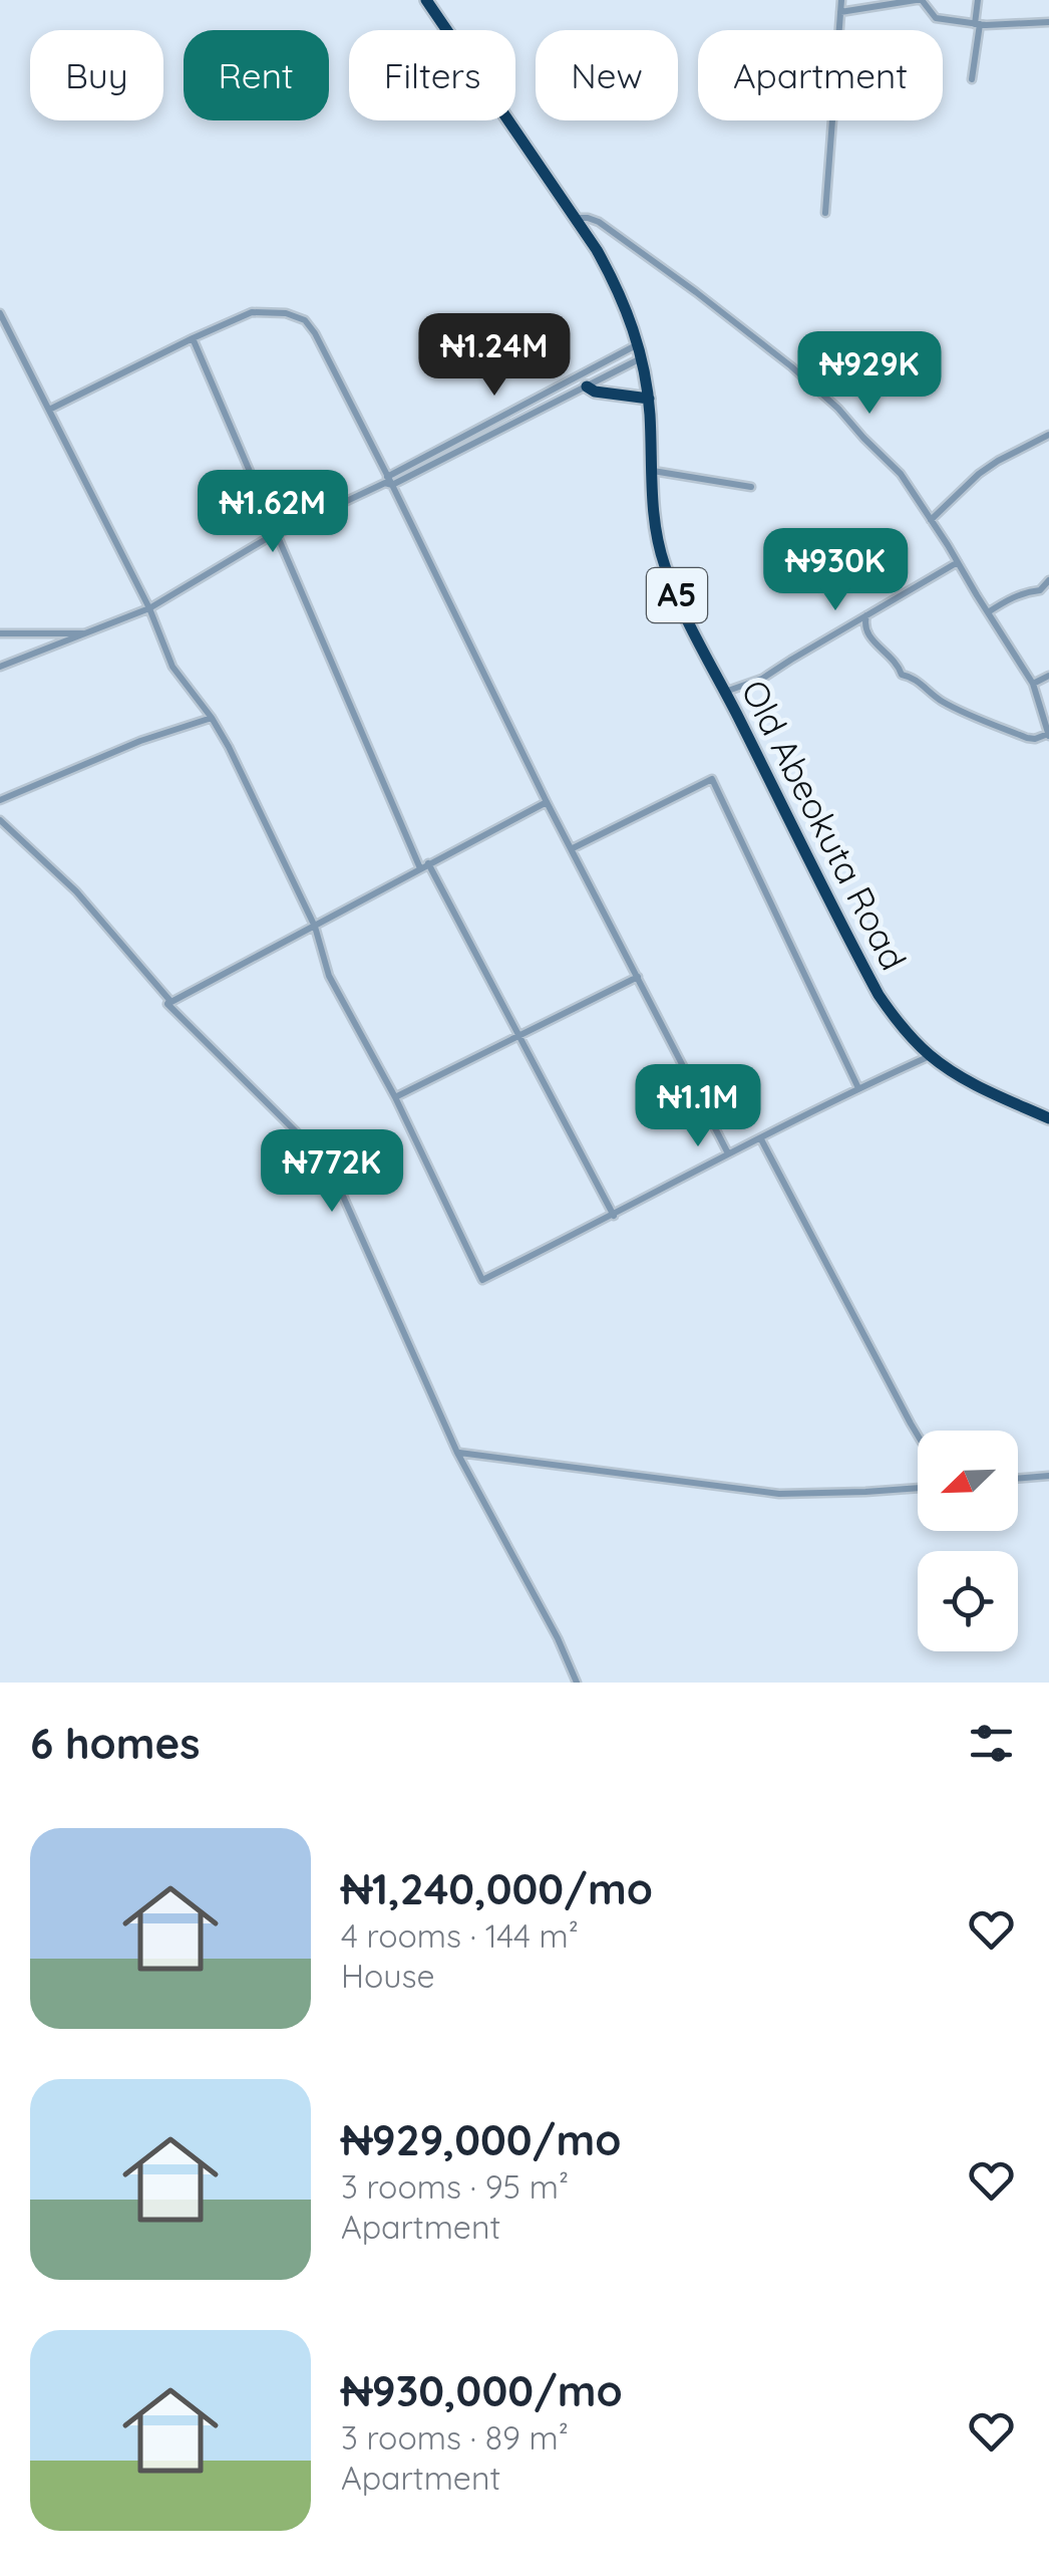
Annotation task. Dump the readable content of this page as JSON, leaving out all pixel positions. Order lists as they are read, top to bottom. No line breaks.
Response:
{"streets":{"highway":["A5","Old Abeokuta Road"]},"north":"bottom left","page":{"chip":["Buy","Rent","Filters","New","Apartment"],"price":["₦1.24M","₦929K","₦1.62M","₦930K","₦1.1M","₦772K"],"heading":"6 homes","list":[{"name":"₦1,240,000/mo","note":"4 rooms · 144 m² · House"},{"name":"₦929,000/mo","note":"3 rooms · 95 m² · Apartment"},{"name":"₦930,000/mo","note":"3 rooms · 89 m² · Apartment"}]}}
